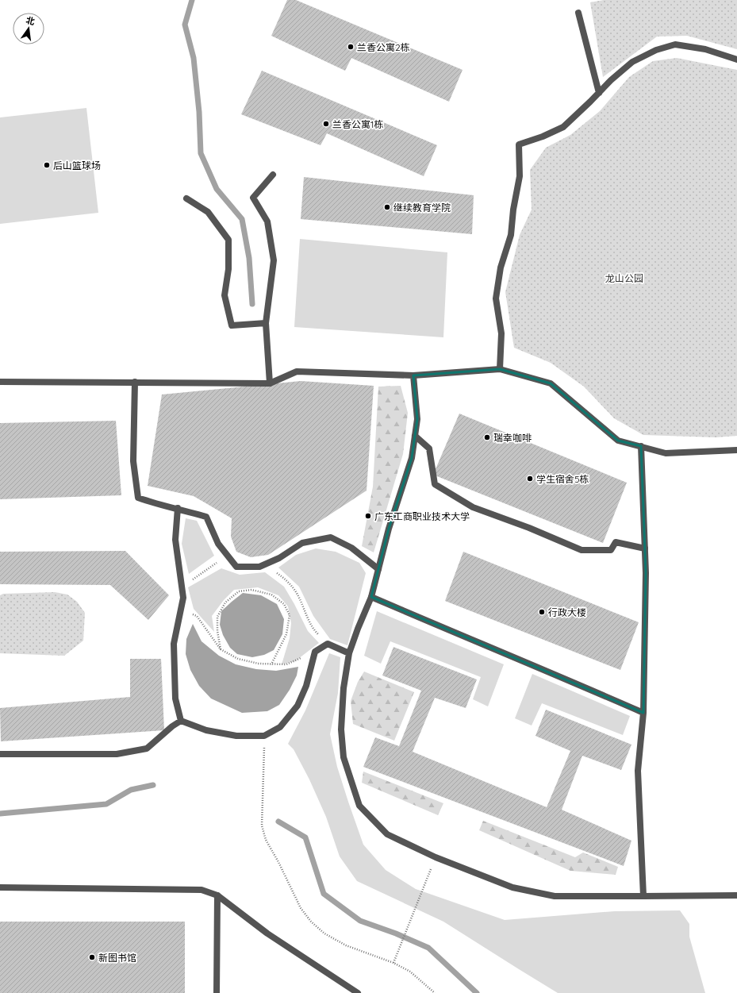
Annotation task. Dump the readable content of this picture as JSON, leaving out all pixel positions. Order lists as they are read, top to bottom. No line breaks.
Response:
{"parks":["龙山公园"],"places":["兰香公寓2栋","兰香公寓1栋","后山篮球场","继续教育学院","瑞幸咖啡","学生宿舍5栋","广东工商职业技术大学","行政大楼","新图书馆"],"north":"top"}
